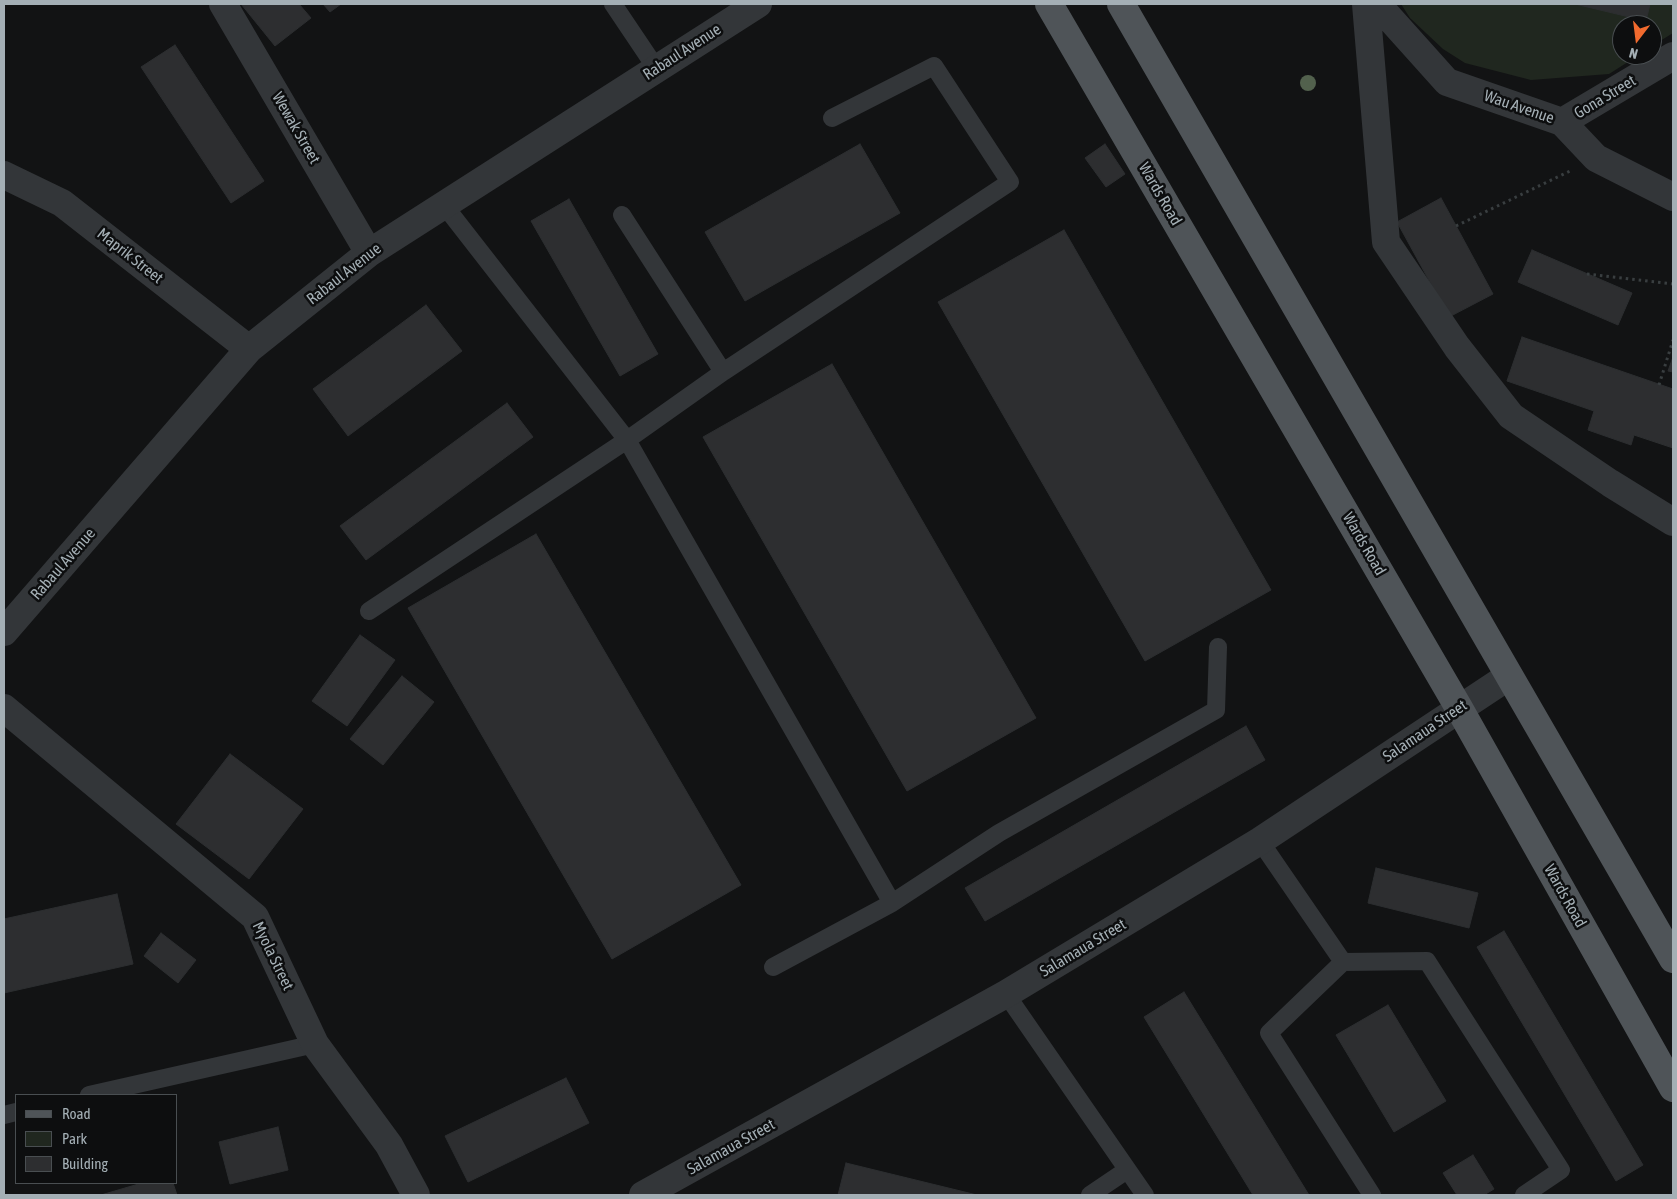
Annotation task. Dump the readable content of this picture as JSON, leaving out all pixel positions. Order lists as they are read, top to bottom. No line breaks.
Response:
{"streets":{"main road":["Wards Road"],"street":["Rabaul Avenue","Gona Street","Wau Avenue","Wewak Street","Maprik Street","Salamaua Street","Myola Street"]},"crossings":[["Rabaul Avenue","Wewak Street"],["Rabaul Avenue","Maprik Street"],["Gona Street","Wau Avenue"],["Wards Road","Salamaua Street"]],"legend":["Road","Park","Building"],"north":"bottom"}
